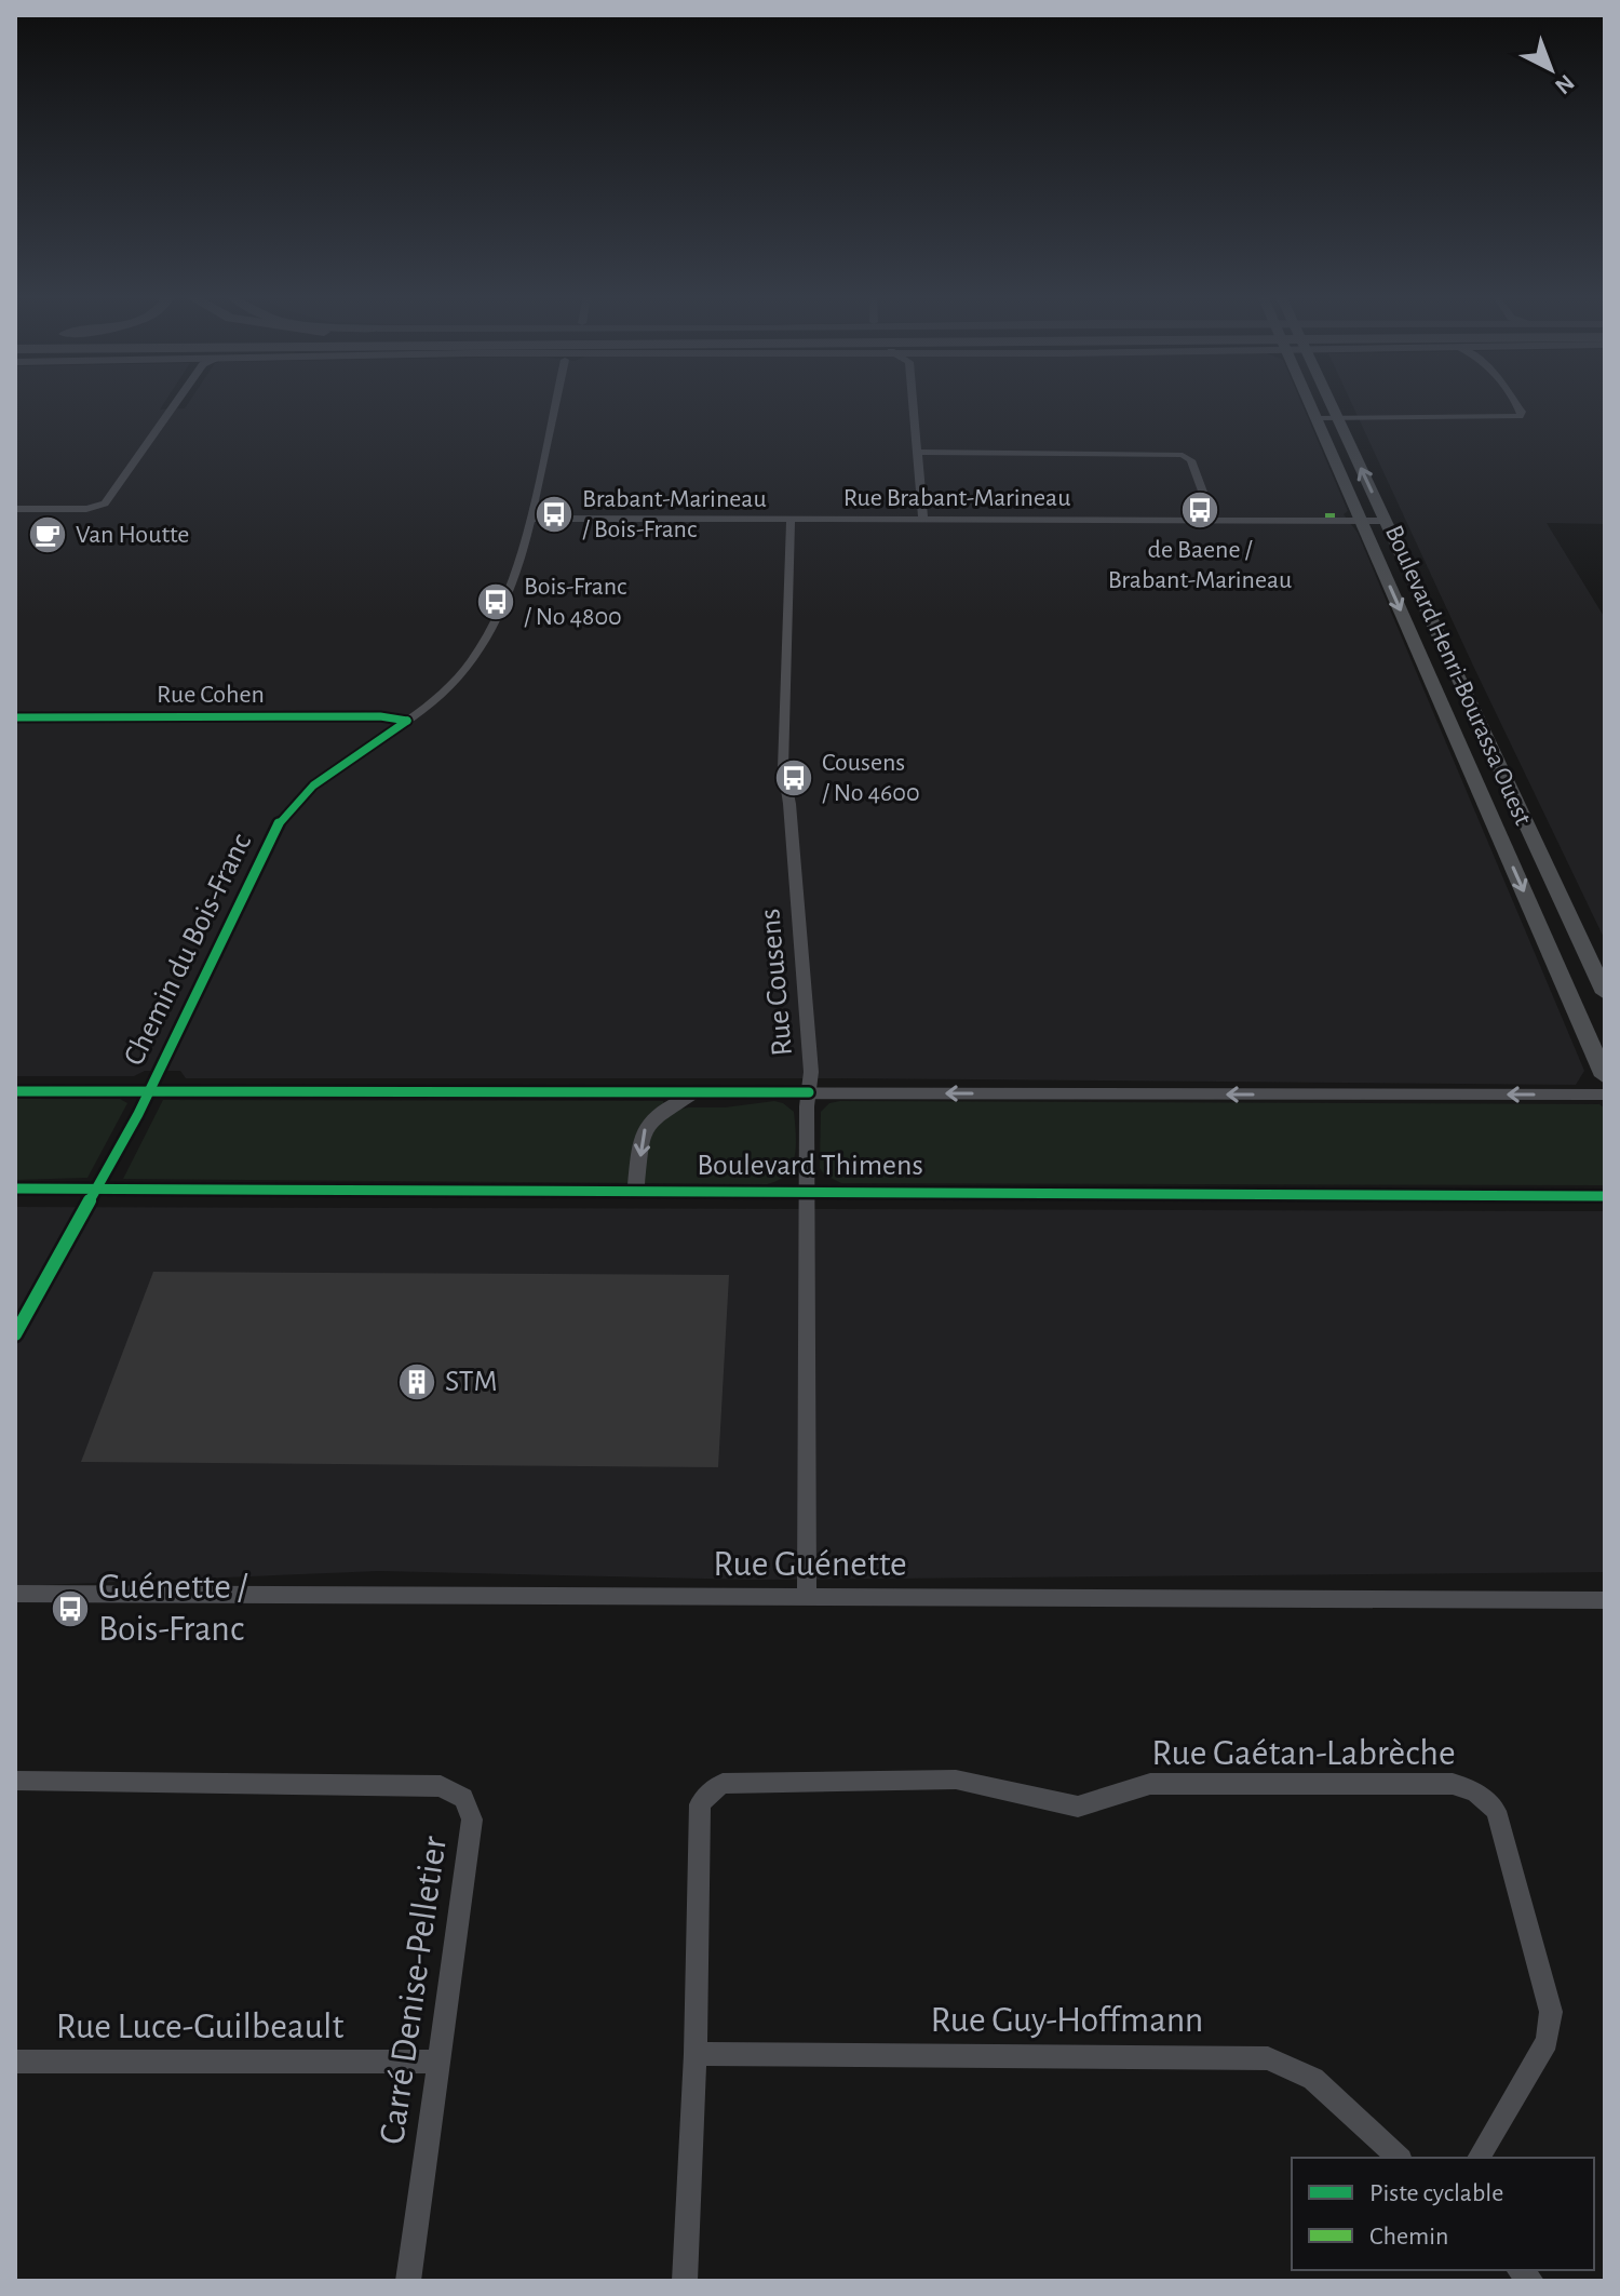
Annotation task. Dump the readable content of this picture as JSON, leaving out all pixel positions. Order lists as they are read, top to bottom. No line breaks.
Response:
{"streets":{"main road":["Boulevard Henri-Bourassa Ouest"],"street":["Rue Brabant-Marineau","Rue Cohen","Chemin du Bois-Franc","Rue Cousens","Boulevard Thimens","Rue Guénette","Rue Gaétan-Labrèche","Carré Denise-Pelletier","Rue Guy-Hoffmann","Rue Luce-Guilbeault"]},"crossings":[["Rue Brabant-Marineau","Boulevard Henri-Bourassa Ouest"],["Rue Brabant-Marineau","Chemin du Bois-Franc"],["Rue Brabant-Marineau","Rue Cousens"],["Rue Cohen","Chemin du Bois-Franc"],["Chemin du Bois-Franc","Boulevard Thimens"],["Rue Cousens","Boulevard Thimens"],["Rue Cousens","Rue Guénette"],["Rue Gaétan-Labrèche","Rue Guy-Hoffmann"],["Carré Denise-Pelletier","Rue Luce-Guilbeault"]],"places":{"bus stop":["de Baene / Brabant-Marineau","Brabant-Marineau / Bois-Franc","Bois-Franc / No 4800","Cousens / No 4600","Guénette / Bois-Franc"],"cafe":["Van Houtte"],"building":["STM"]},"legend":["Piste cyclable","Chemin"],"north":"bottom right"}
